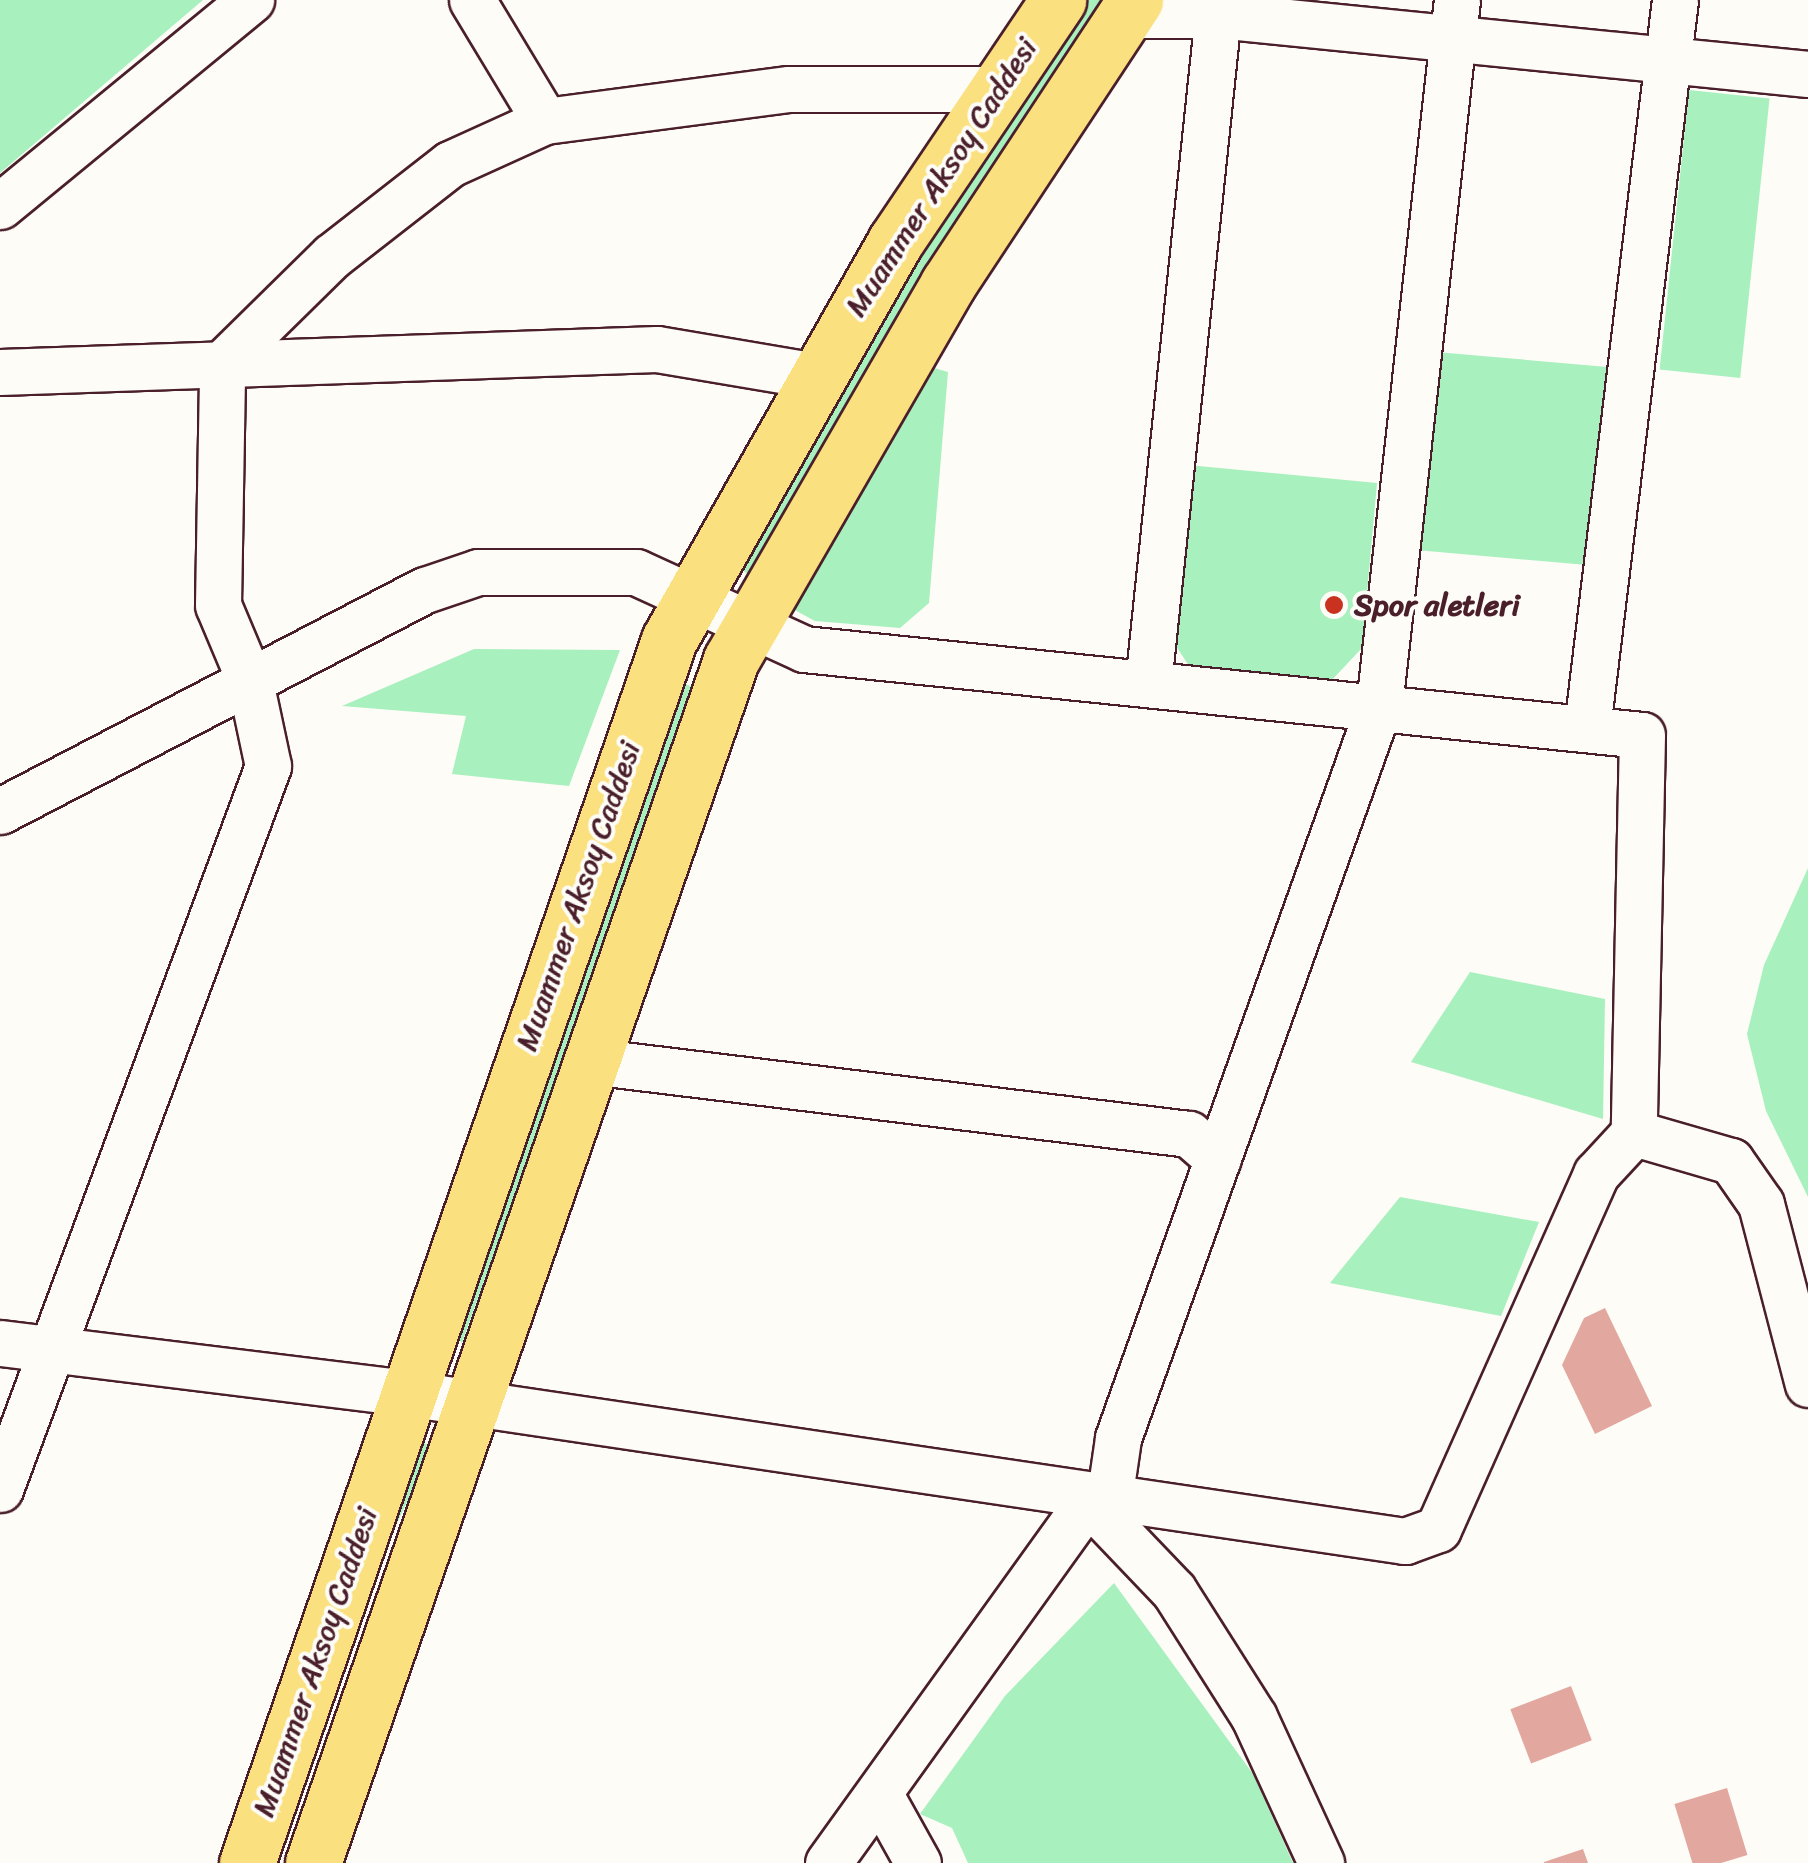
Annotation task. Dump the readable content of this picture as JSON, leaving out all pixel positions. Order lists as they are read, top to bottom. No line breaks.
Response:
{"streets":{"main road":["Muammer Aksoy Caddesi"]},"places":["Spor aletleri"]}
